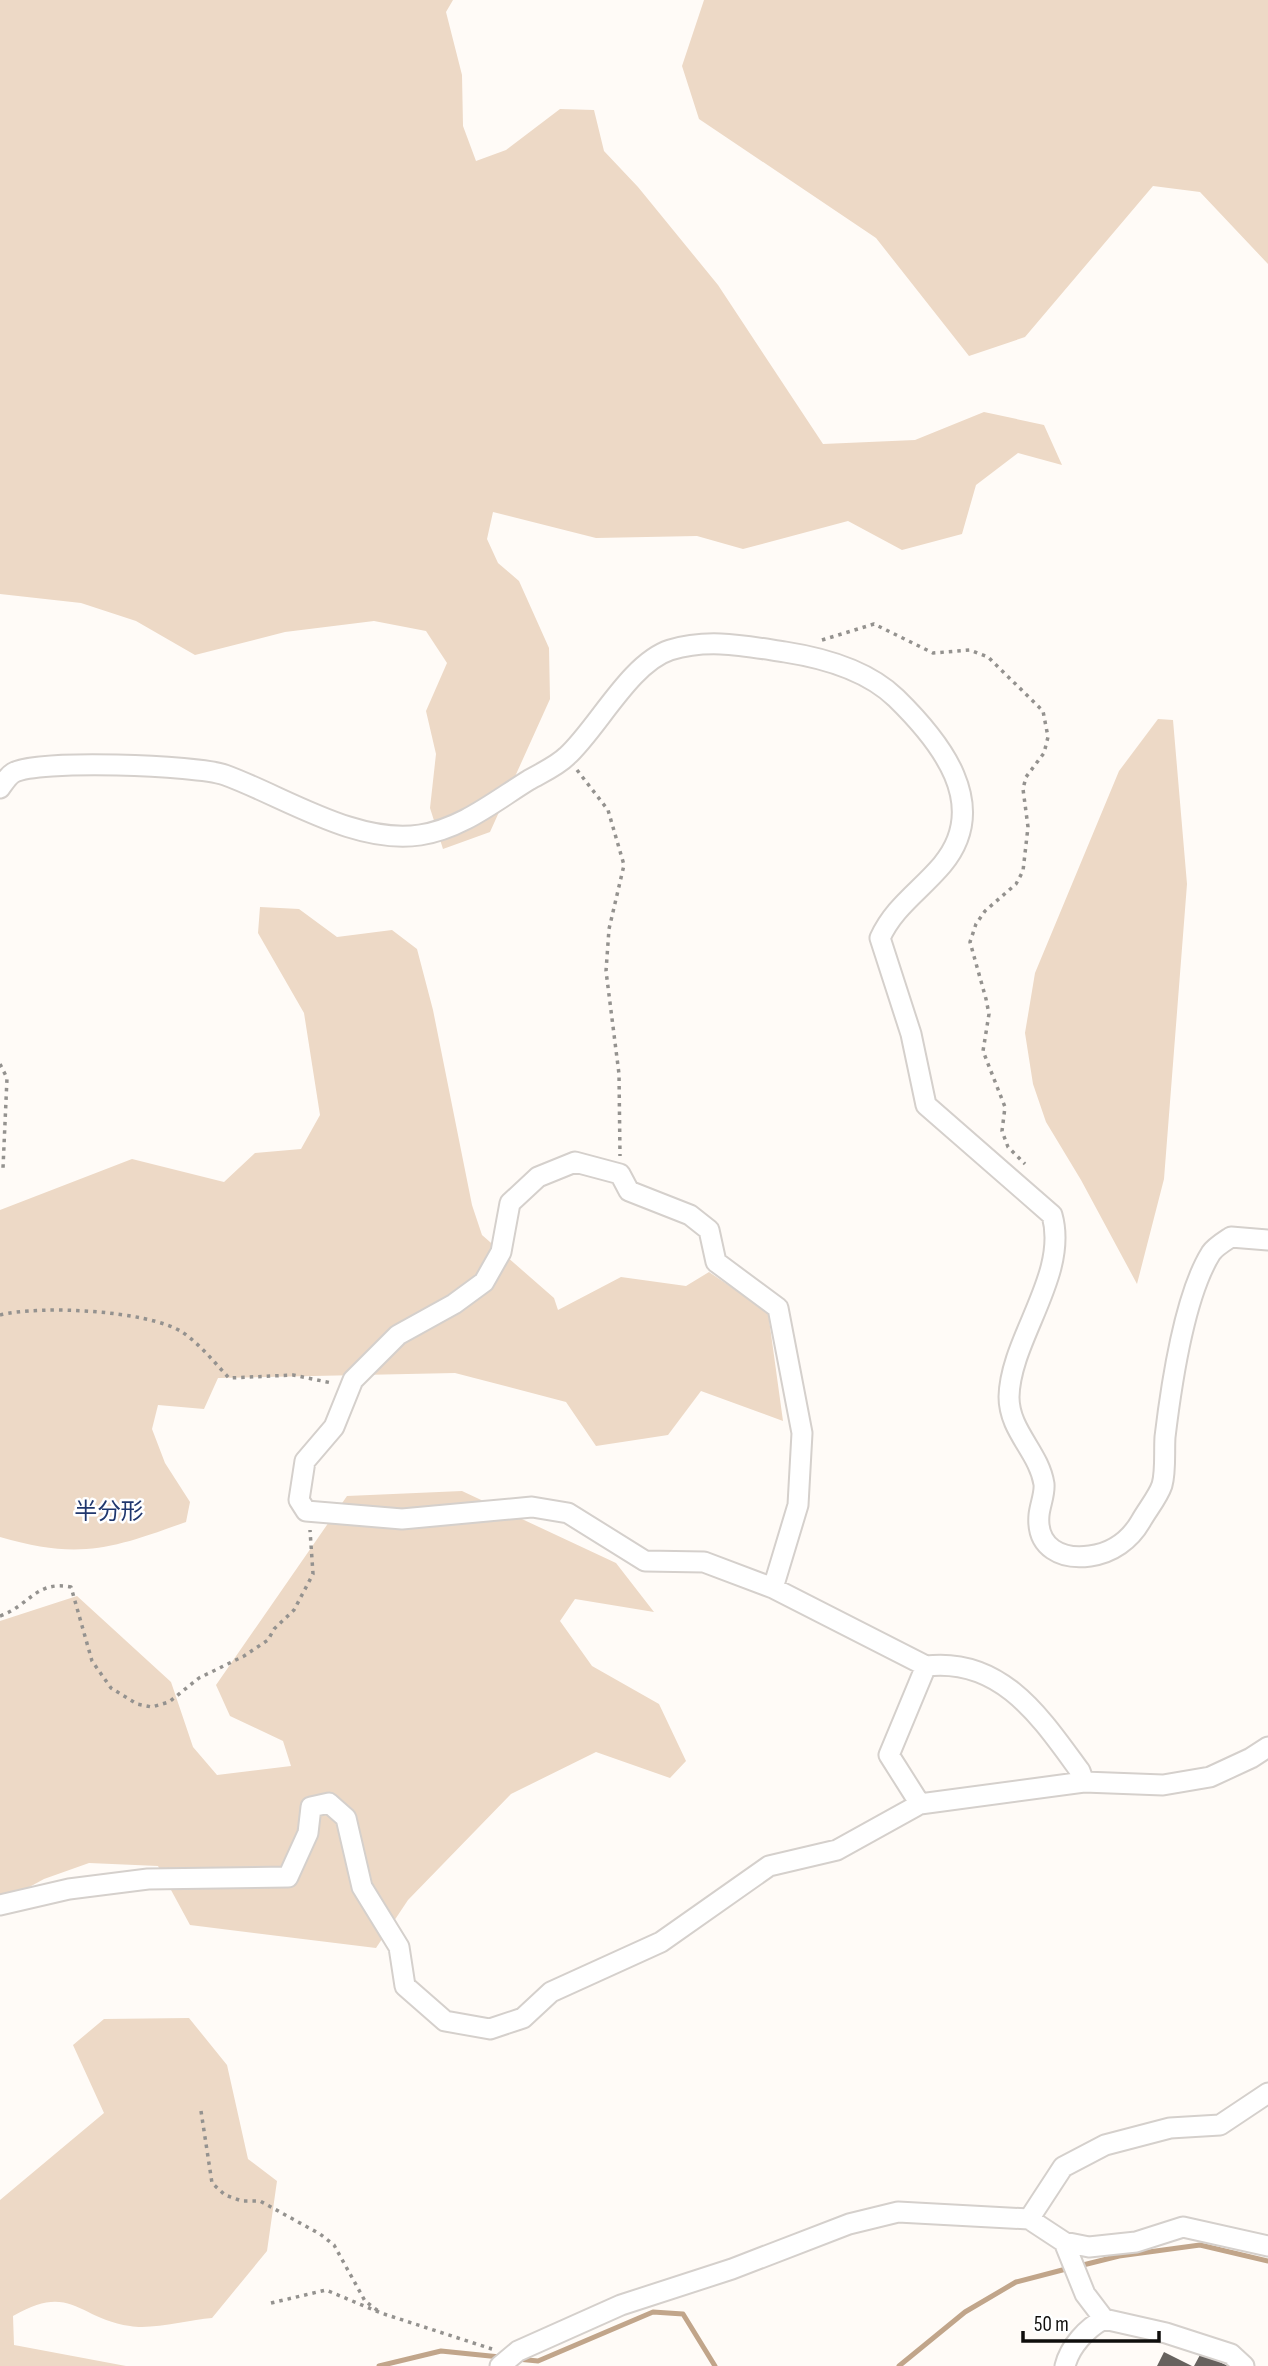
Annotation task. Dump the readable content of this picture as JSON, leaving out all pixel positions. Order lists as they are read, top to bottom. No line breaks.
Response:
{"districts":["半分形"],"scale_bar":"50 m"}
